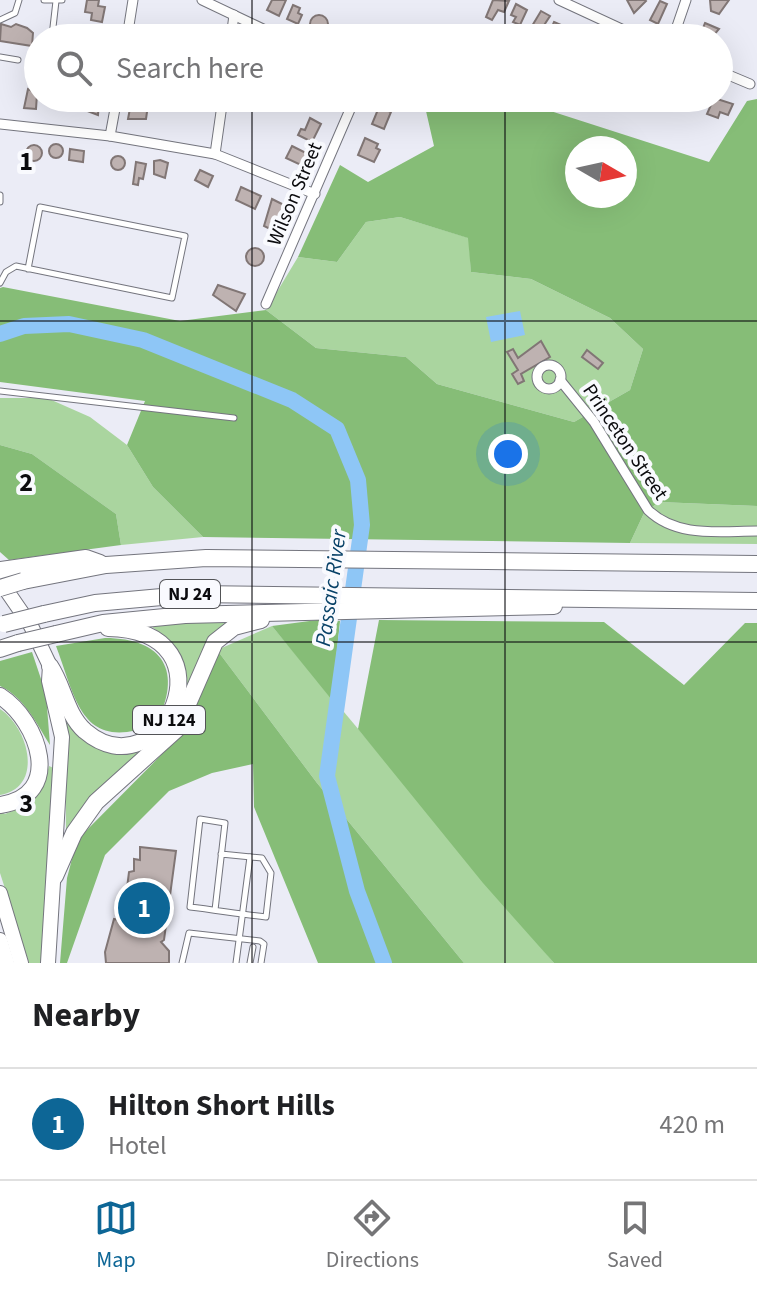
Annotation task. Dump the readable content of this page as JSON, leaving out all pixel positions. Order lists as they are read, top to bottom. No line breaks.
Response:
{"streets":{"highway":["NJ 24","NJ 124"],"street":["Wilson Street","Princeton Street"]},"water":["Passaic River"],"north":"right","page":{"search":"Search here","pins":"1","heading":"Nearby","list":[{"mark":"1","name":"Hilton Short Hills","note":"Hotel","value":"420 m"}],"nav":["Map","Directions","Saved"]},"grid":{"rows":["1","2","3"]}}
